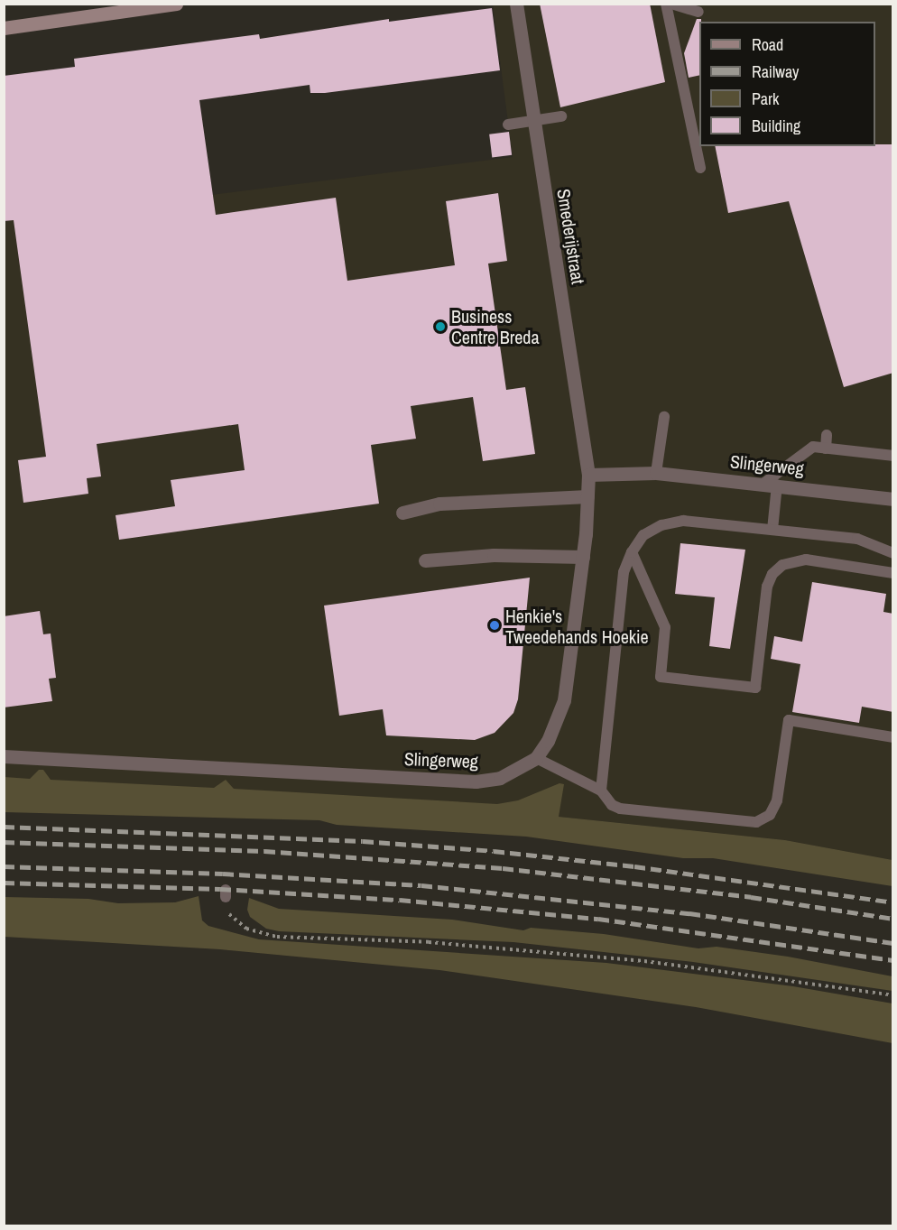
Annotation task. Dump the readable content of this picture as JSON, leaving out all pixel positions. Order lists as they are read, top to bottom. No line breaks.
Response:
{"streets":{"street":["Smederijstraat","Slingerweg"]},"crossings":[["Smederijstraat","Slingerweg"]],"places":["Business Centre Breda","Henkie's Tweedehands Hoekie"],"legend":["Road","Railway","Park","Building"]}
